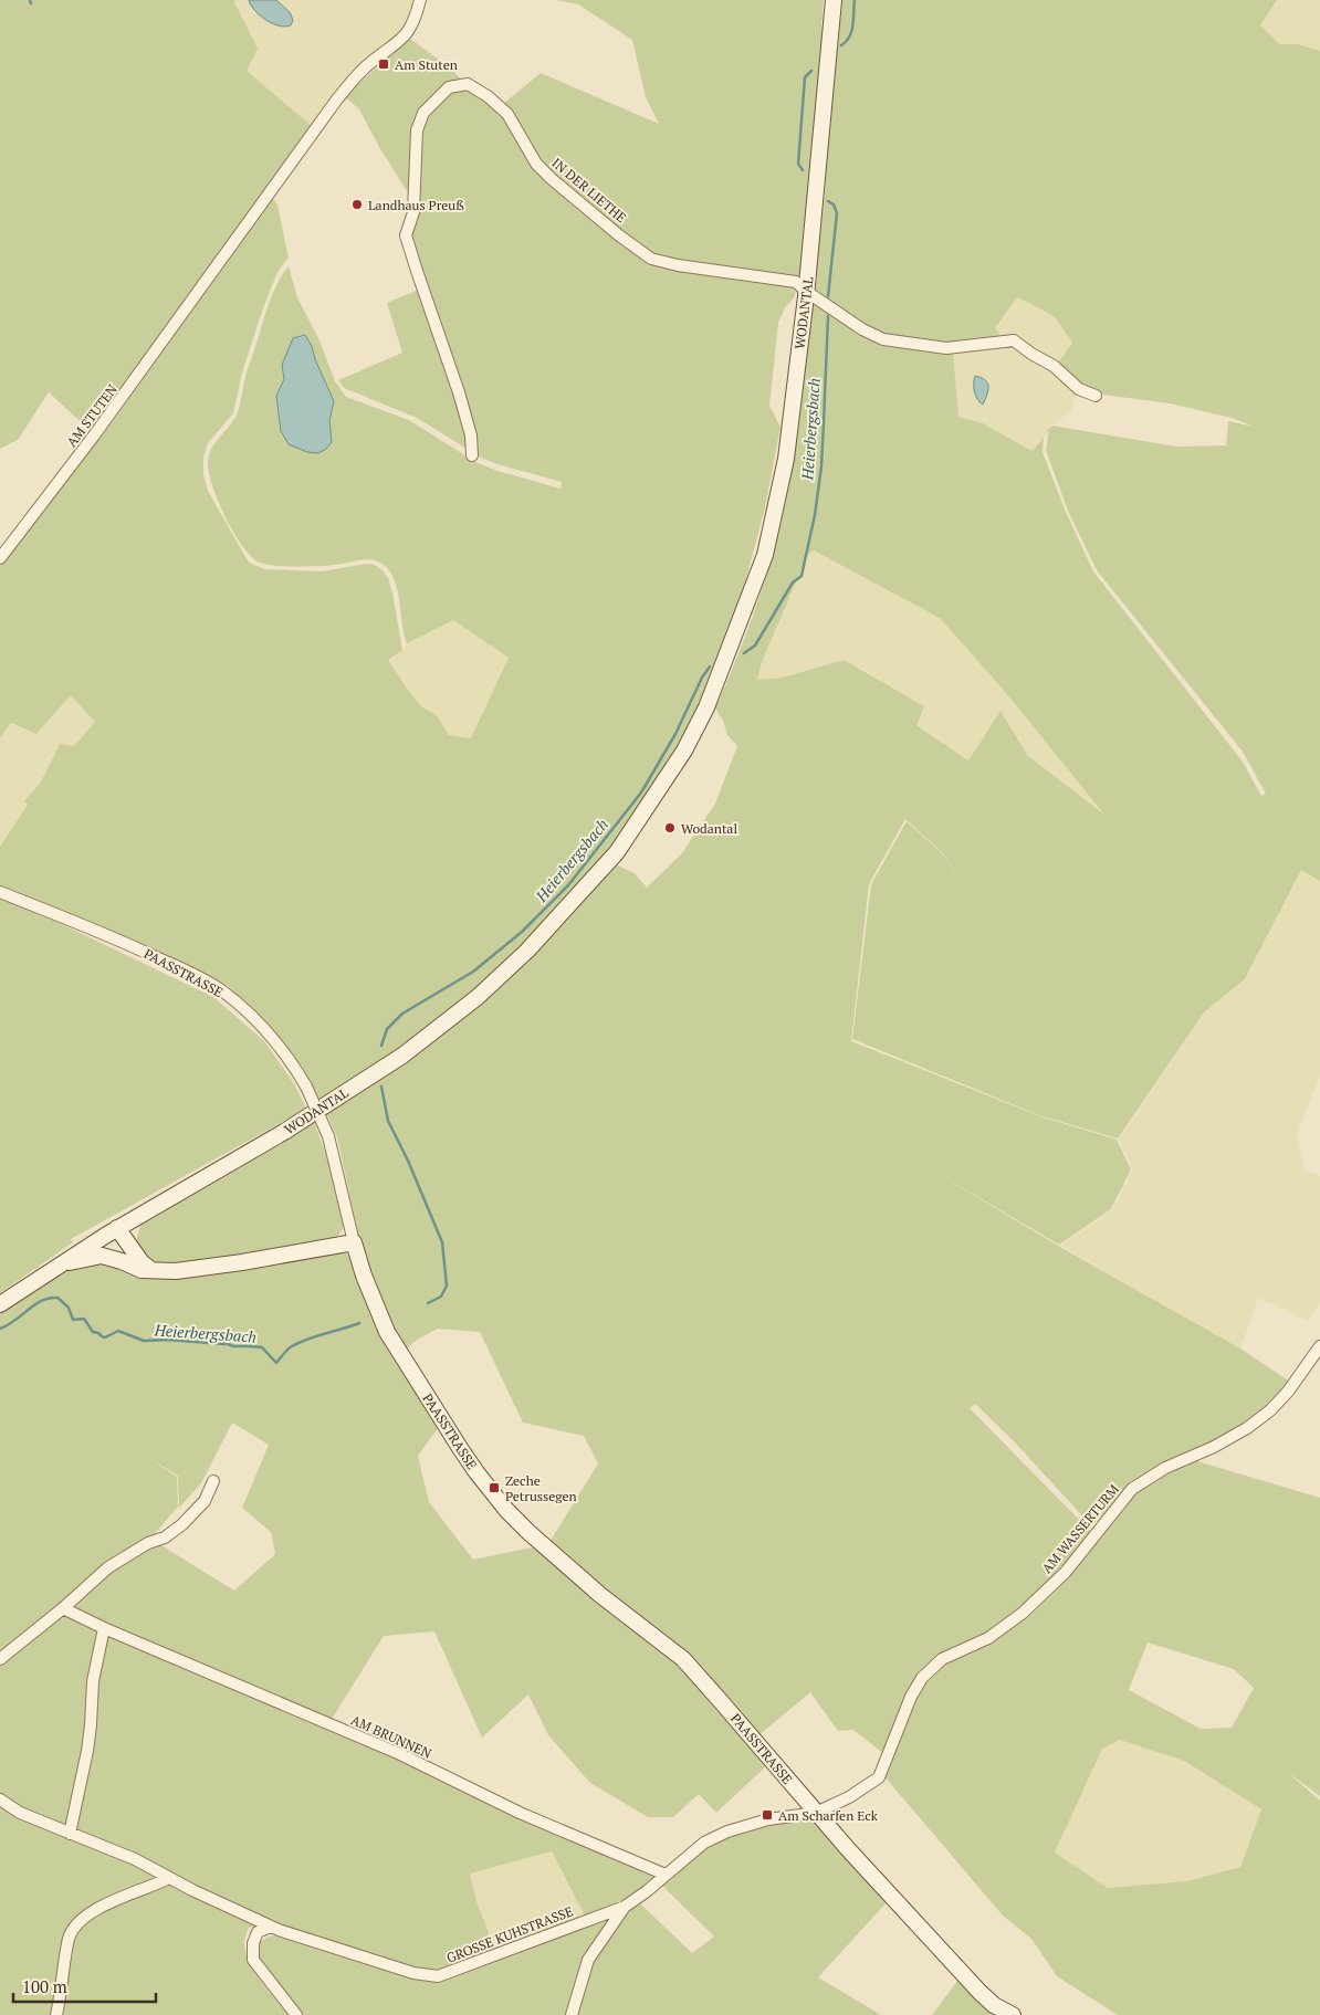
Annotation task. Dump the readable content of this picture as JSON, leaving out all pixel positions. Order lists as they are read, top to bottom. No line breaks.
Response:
{"streets":{"main road":["WODANTAL","PAASSTRASSE"],"street":["IN DER LIETHE","AM STUTEN","AM WASSERTURM","AM BRUNNEN","GROSSE KUHSTRASSE"]},"crossings":[["IN DER LIETHE","WODANTAL"],["WODANTAL","PAASSTRASSE"],["PAASSTRASSE","AM WASSERTURM"],["PAASSTRASSE","GROSSE KUHSTRASSE"],["AM WASSERTURM","GROSSE KUHSTRASSE"],["AM BRUNNEN","GROSSE KUHSTRASSE"]],"water":["Heierbergsbach"],"places":{"transit":["Am Stuten","Zeche Petrussegen","Am Scharfen Eck"],"other":["Landhaus Preuß","Wodantal"]},"scale_bar":"100 m"}
